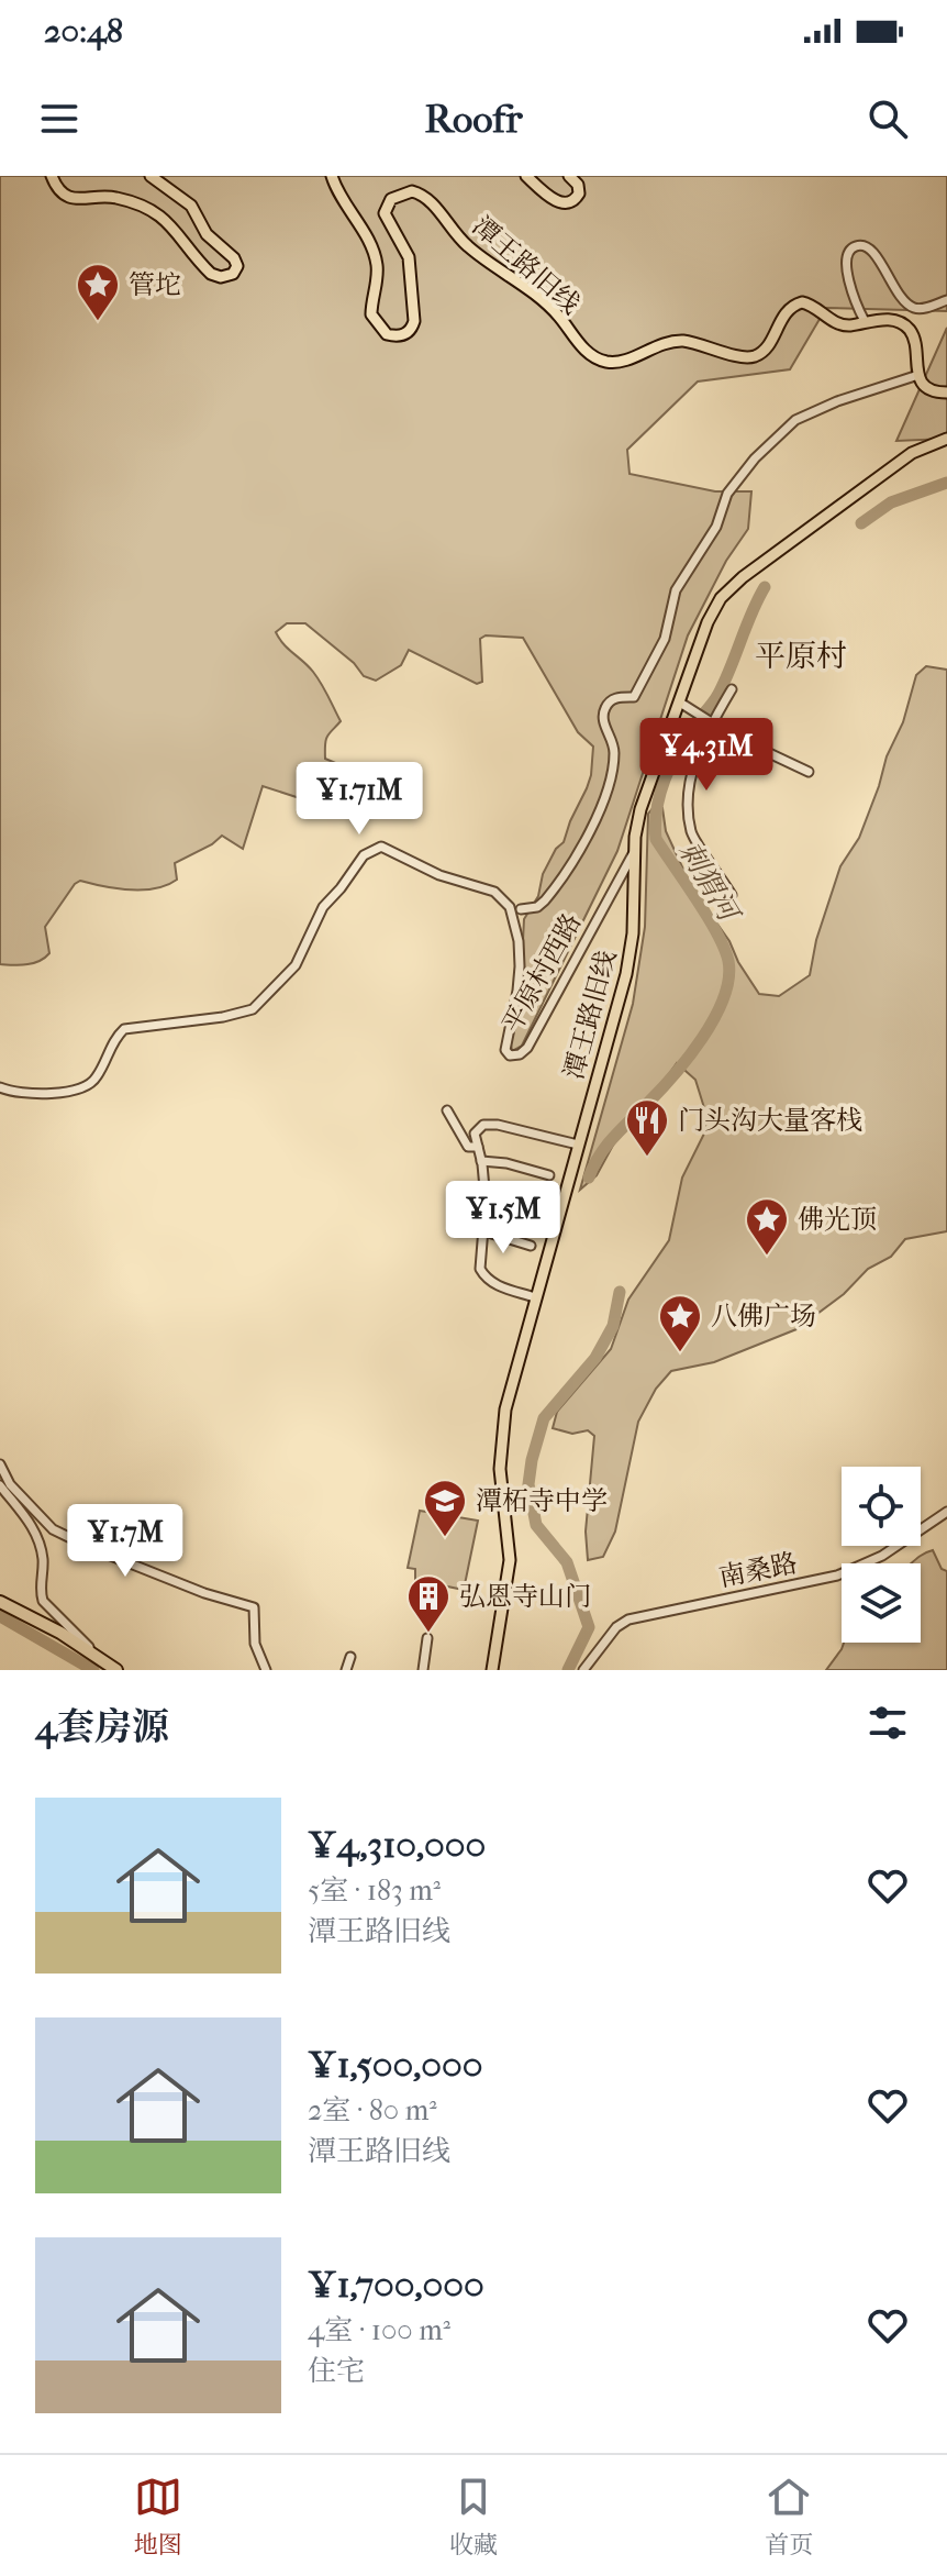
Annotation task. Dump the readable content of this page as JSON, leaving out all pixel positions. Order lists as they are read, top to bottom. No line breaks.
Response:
{"streets":{"main road":["潭王路旧线"],"street":["平原村西路","南桑路"]},"crossings":[["潭王路旧线","平原村西路"]],"districts":["平原村"],"water":["刺猬河"],"places":{"place":["管坨","佛光顶","八佛广场"],"restaurant":["门头沟大量客栈"],"school or university":["潭柘寺中学"],"building":["弘恩寺山门"]},"page":{"status":"20:48","header":"Roofr","price":["¥4.31M","¥1.71M","¥1.5M","¥1.7M"],"heading":"4套房源","list":[{"name":"¥4,310,000","note":"5室 · 183 m² · 潭王路旧线"},{"name":"¥1,500,000","note":"2室 · 80 m² · 潭王路旧线"},{"name":"¥1,700,000","note":"4室 · 100 m² · 住宅"}],"tabs":["地图","收藏","首页"]}}
